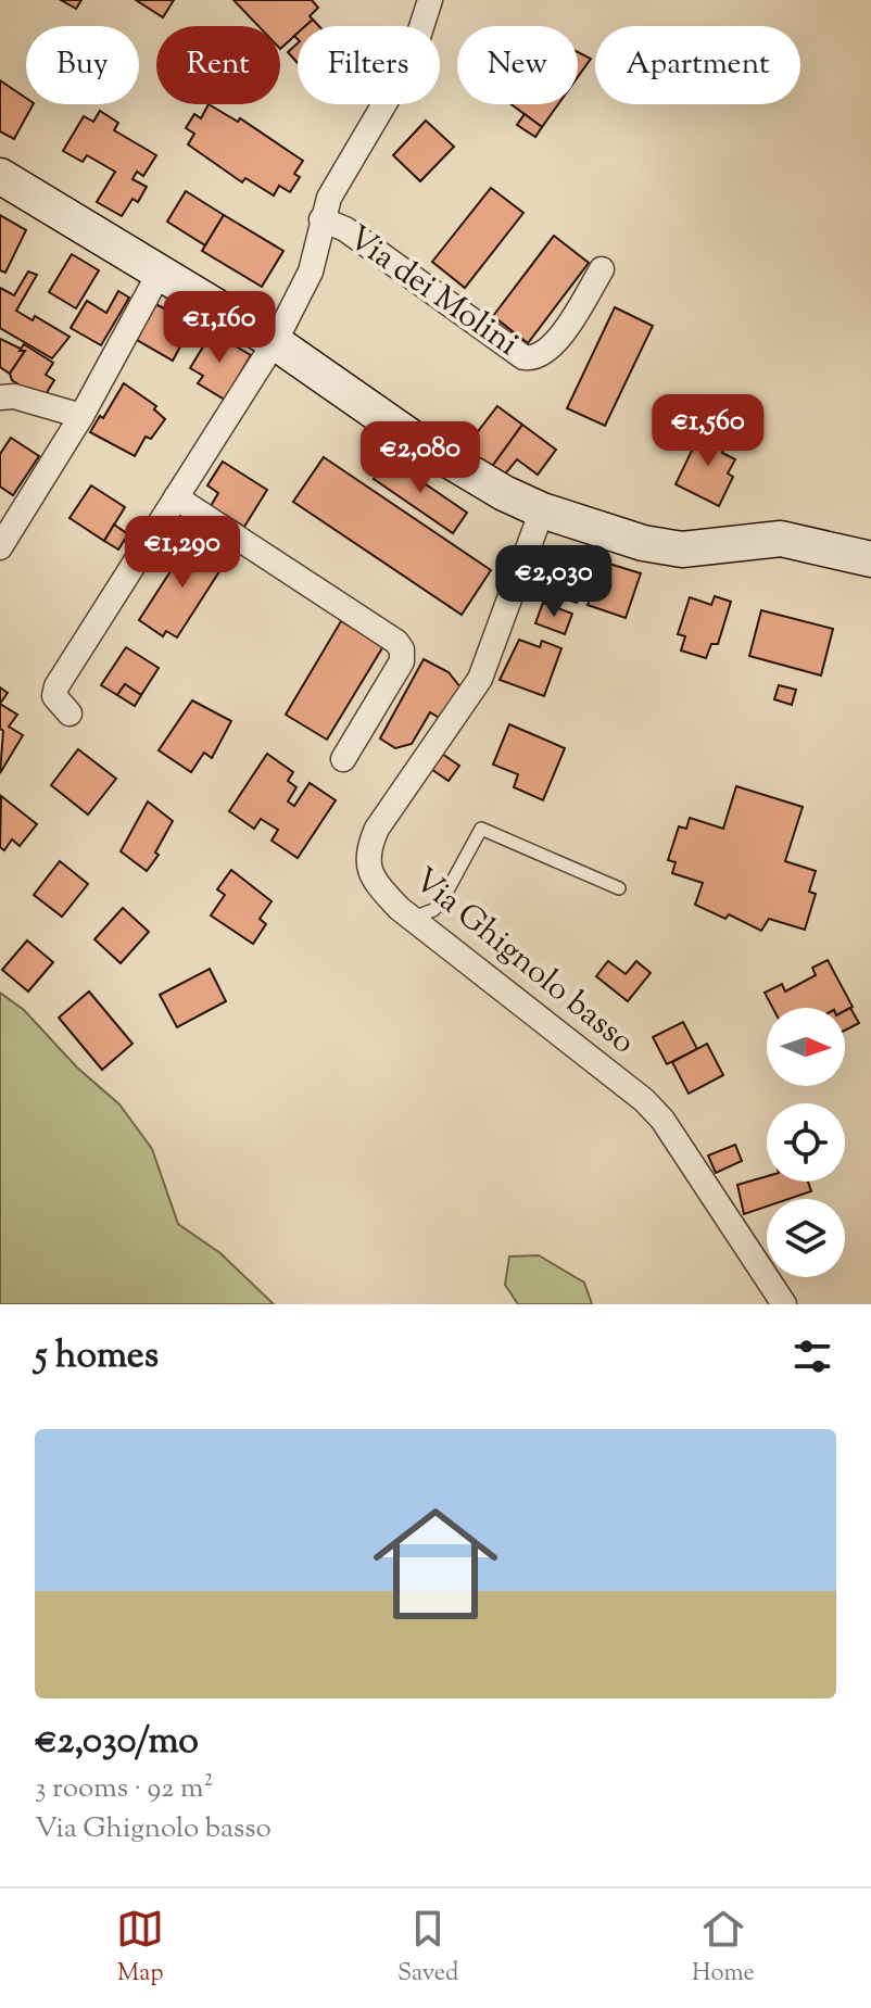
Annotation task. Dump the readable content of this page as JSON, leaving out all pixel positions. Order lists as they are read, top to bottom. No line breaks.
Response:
{"streets":{"street":["Via dei Molini","Via Ghignolo basso"]},"north":"right","page":{"chip":["Buy","Rent","Filters","New","Apartment"],"price":["€1,160","€1,560","€2,080","€1,290","€2,030"],"heading":"5 homes","list":[{"name":"€2,030/mo","note":"3 rooms · 92 m² · Via Ghignolo basso"}],"tabs":["Map","Saved","Home"]}}
